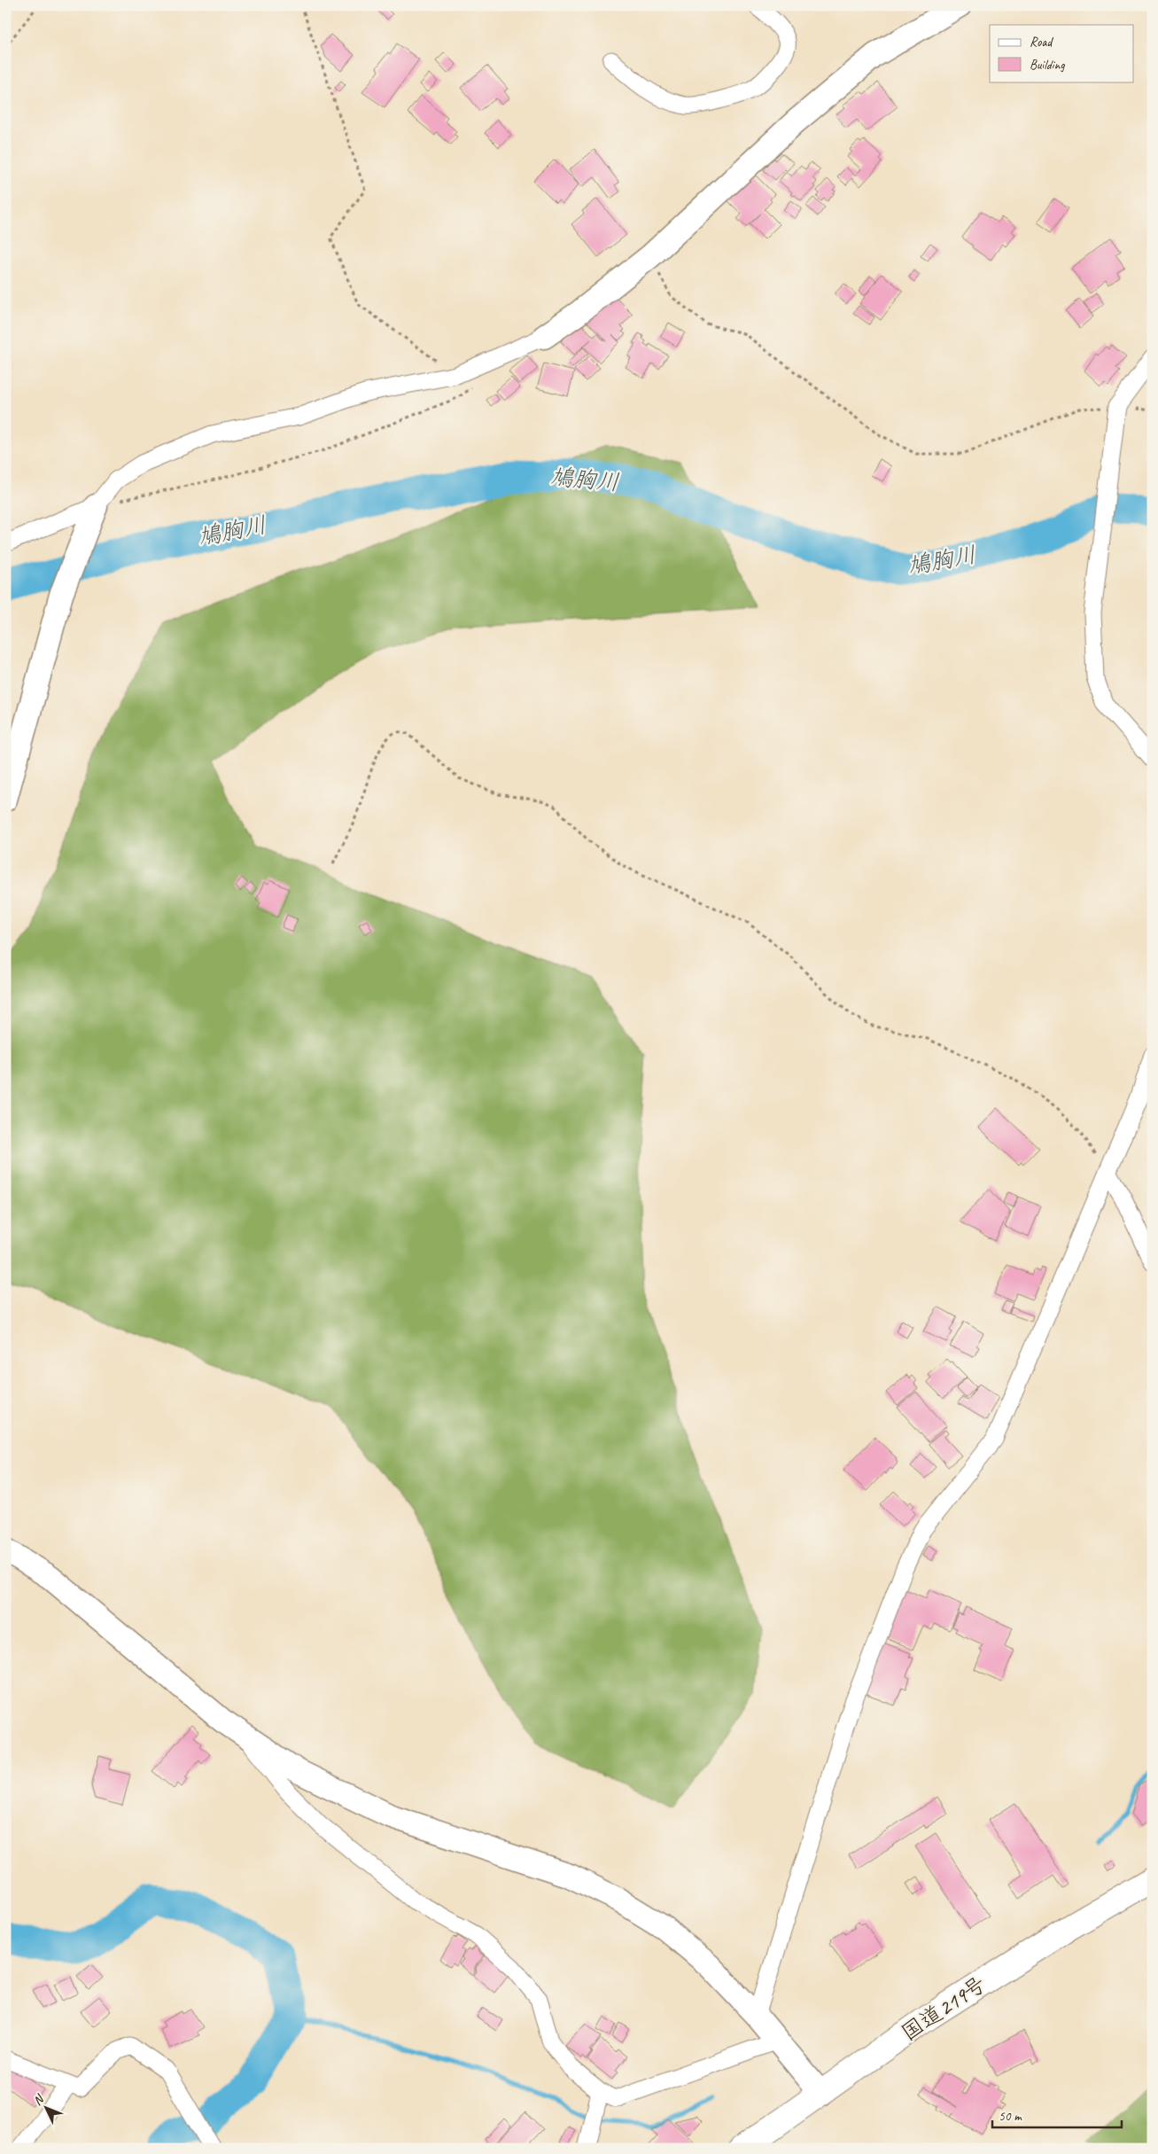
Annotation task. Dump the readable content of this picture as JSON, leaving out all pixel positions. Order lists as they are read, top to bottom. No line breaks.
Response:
{"streets":{"highway":["国道219号"]},"water":["鳩胸川"],"legend":["Road","Building"],"scale_bar":"50 m","north":"top left"}
